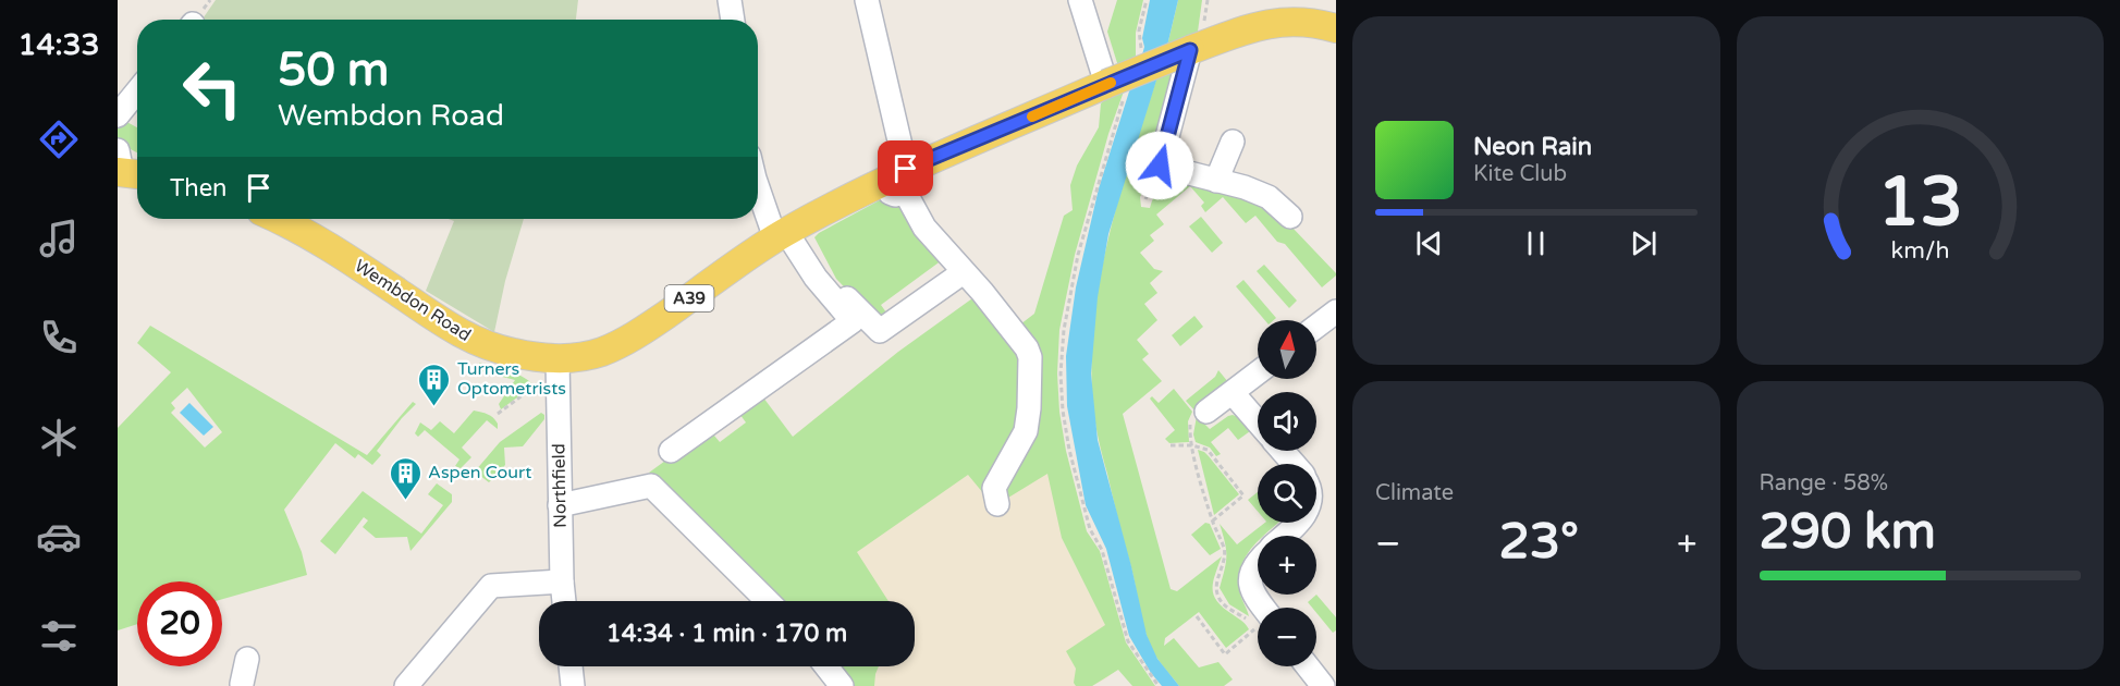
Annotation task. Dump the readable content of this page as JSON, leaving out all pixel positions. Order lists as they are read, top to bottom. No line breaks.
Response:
{"streets":{"main road":["A39","Wembdon Road"],"street":["Northfield"]},"crossings":[["Wembdon Road","Northfield"]],"places":{"building":["Turners Optometrists","Aspen Court"]},"north":"top","page":{"tabs":"14:33","turn":["50 m","Wembdon Road"],"song":["Neon Rain","Kite Club"],"then":"Then","map_buttons":["+","−"],"tile":["Climate",["Range · 58%","290 km"]],"heat":["−","23°","+"],"limit":"20","trip":"14:34 · 1 min · 170 m","gauge":["13","km/h"]}}
